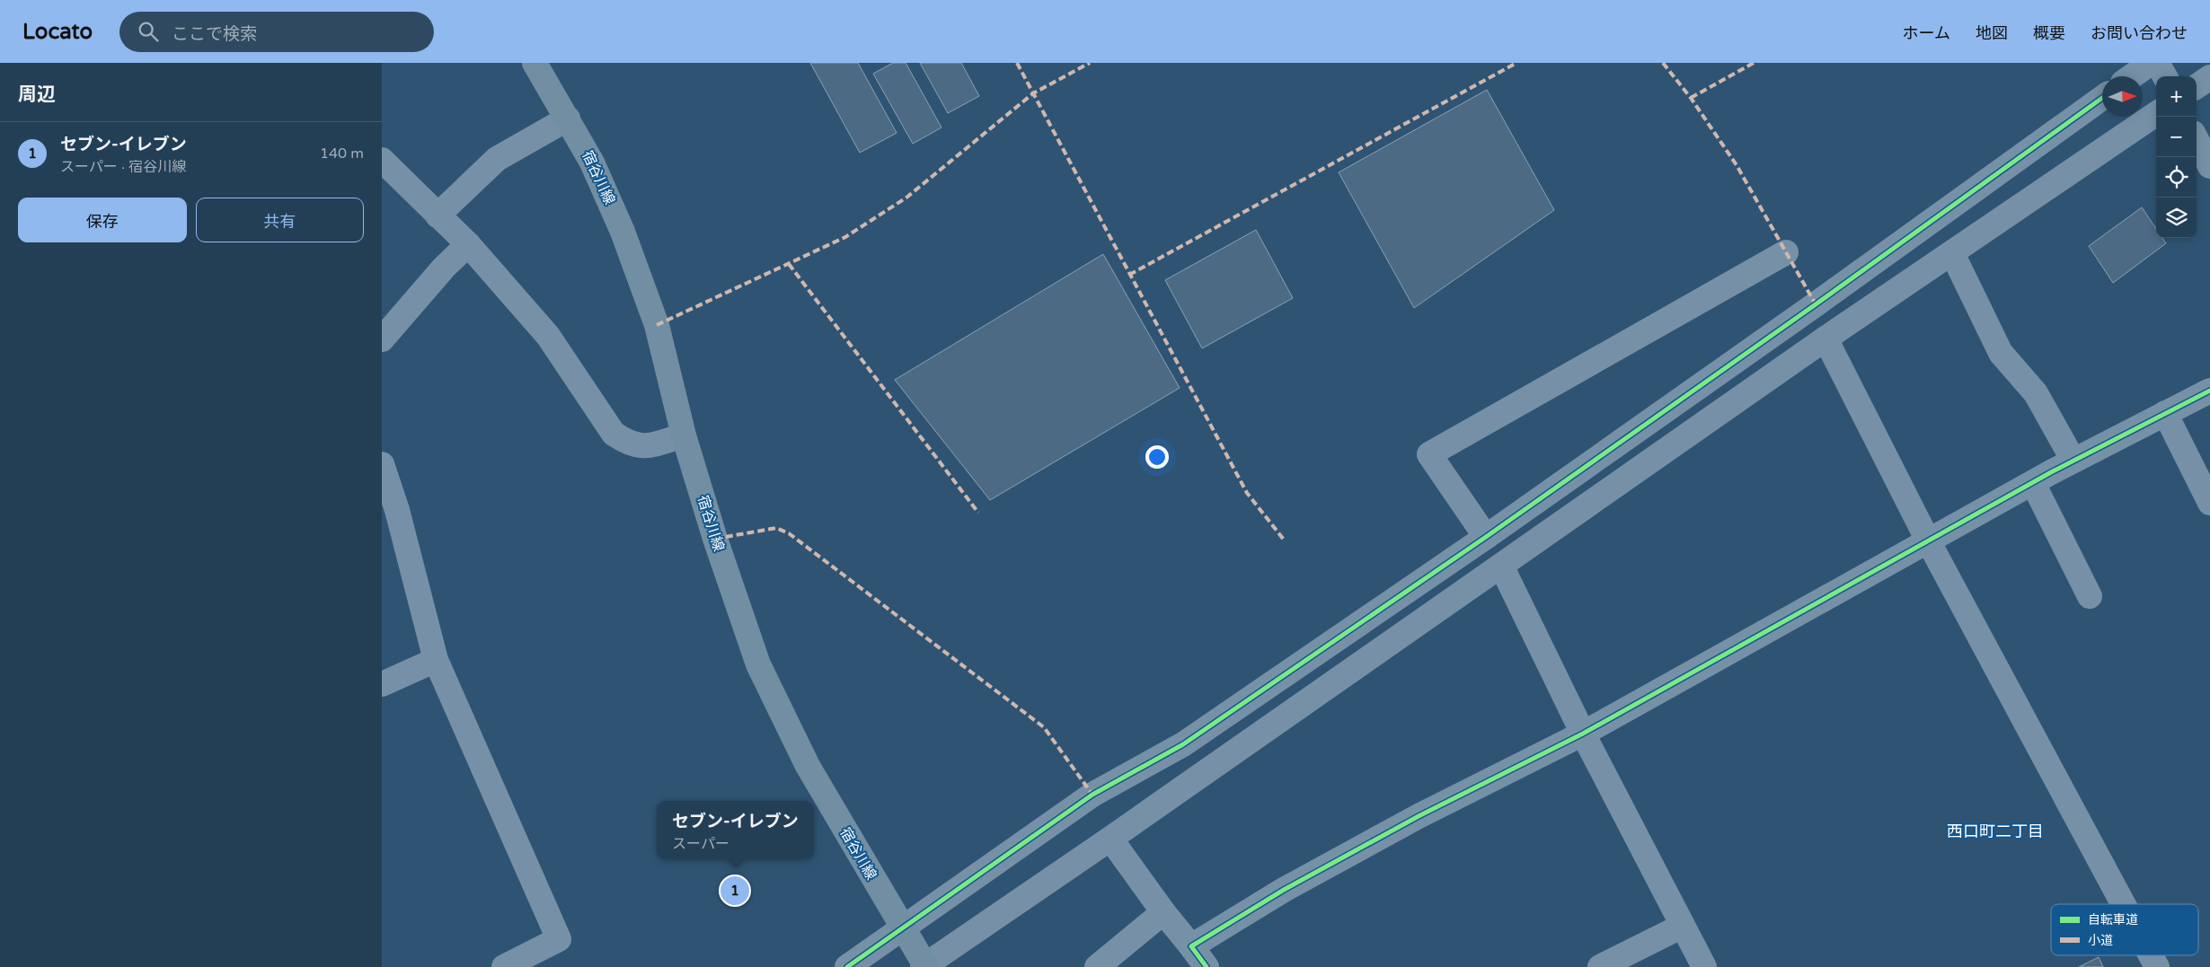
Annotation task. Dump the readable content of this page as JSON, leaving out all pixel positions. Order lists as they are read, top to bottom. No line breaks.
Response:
{"streets":{"main road":["宿谷川線"]},"districts":["西口町二丁目"],"legend":["自転車道","小道"],"north":"right","page":{"header":"Locato","search":"ここで検索","nav":["ホーム","地図","概要","お問い合わせ"],"heading":"周辺","map_buttons":["+","−"],"list":[{"mark":"1","name":"セブン-イレブン","note":"スーパー · 宿谷川線","value":"140 m"}],"buttons":["保存","共有"],"popup":["セブン-イレブン","スーパー"],"pins":"1"}}
